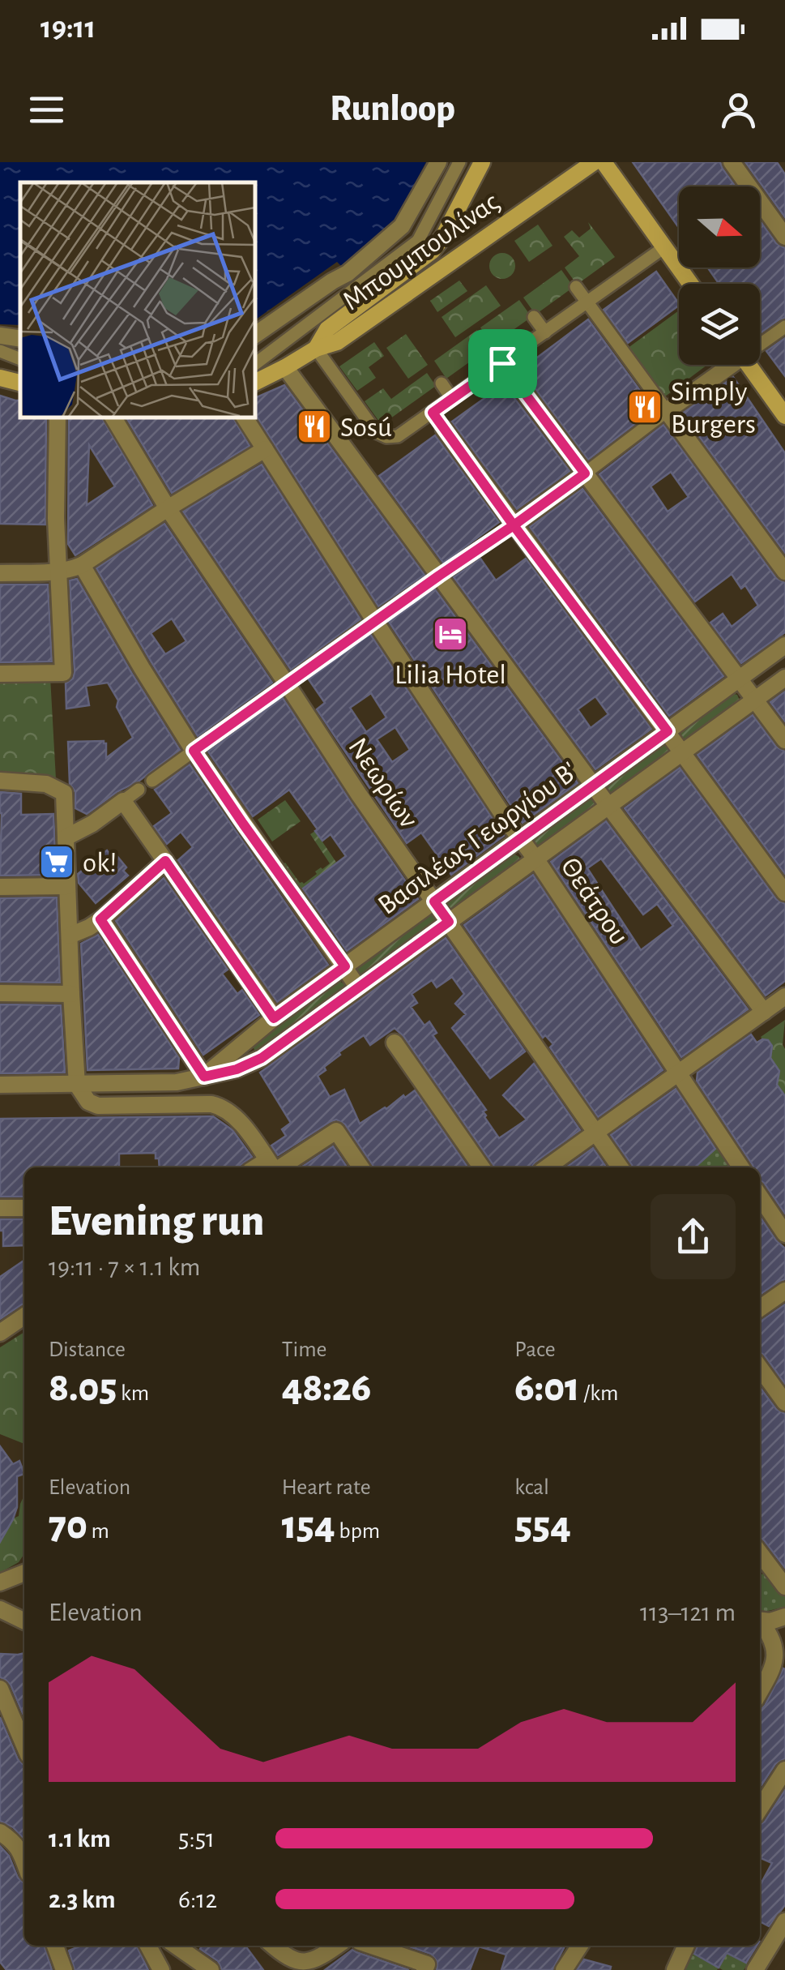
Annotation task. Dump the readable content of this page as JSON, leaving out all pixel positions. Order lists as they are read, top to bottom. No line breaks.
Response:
{"streets":{"main road":["Μπουμπουλίνας"],"street":["Νεωρίων","Βασιλέως Γεωργίου Β'","Θεάτρου"]},"crossings":[["Νεωρίων","Βασιλέως Γεωργίου Β'"],["Βασιλέως Γεωργίου Β'","Θεάτρου"]],"places":{"restaurant":["Simply Burgers","Sosú"],"hotel":["Lilia Hotel"],"supermarket":["ok!"]},"north":"right","page":{"status":"19:11","header":"Runloop","heading":["Evening run","19:11 · 7 × 1.1 km"],"stats":[["Distance","8.05 km"],["Time","48:26"],["Pace","6:01 /km"],["Elevation","70 m"],["Heart rate","154 bpm"],["kcal","554"]],"chart":["Elevation","113–121 m"],"list":[{"name":"1.1 km","note":"5:51"},{"name":"2.3 km","note":"6:12"}]}}
